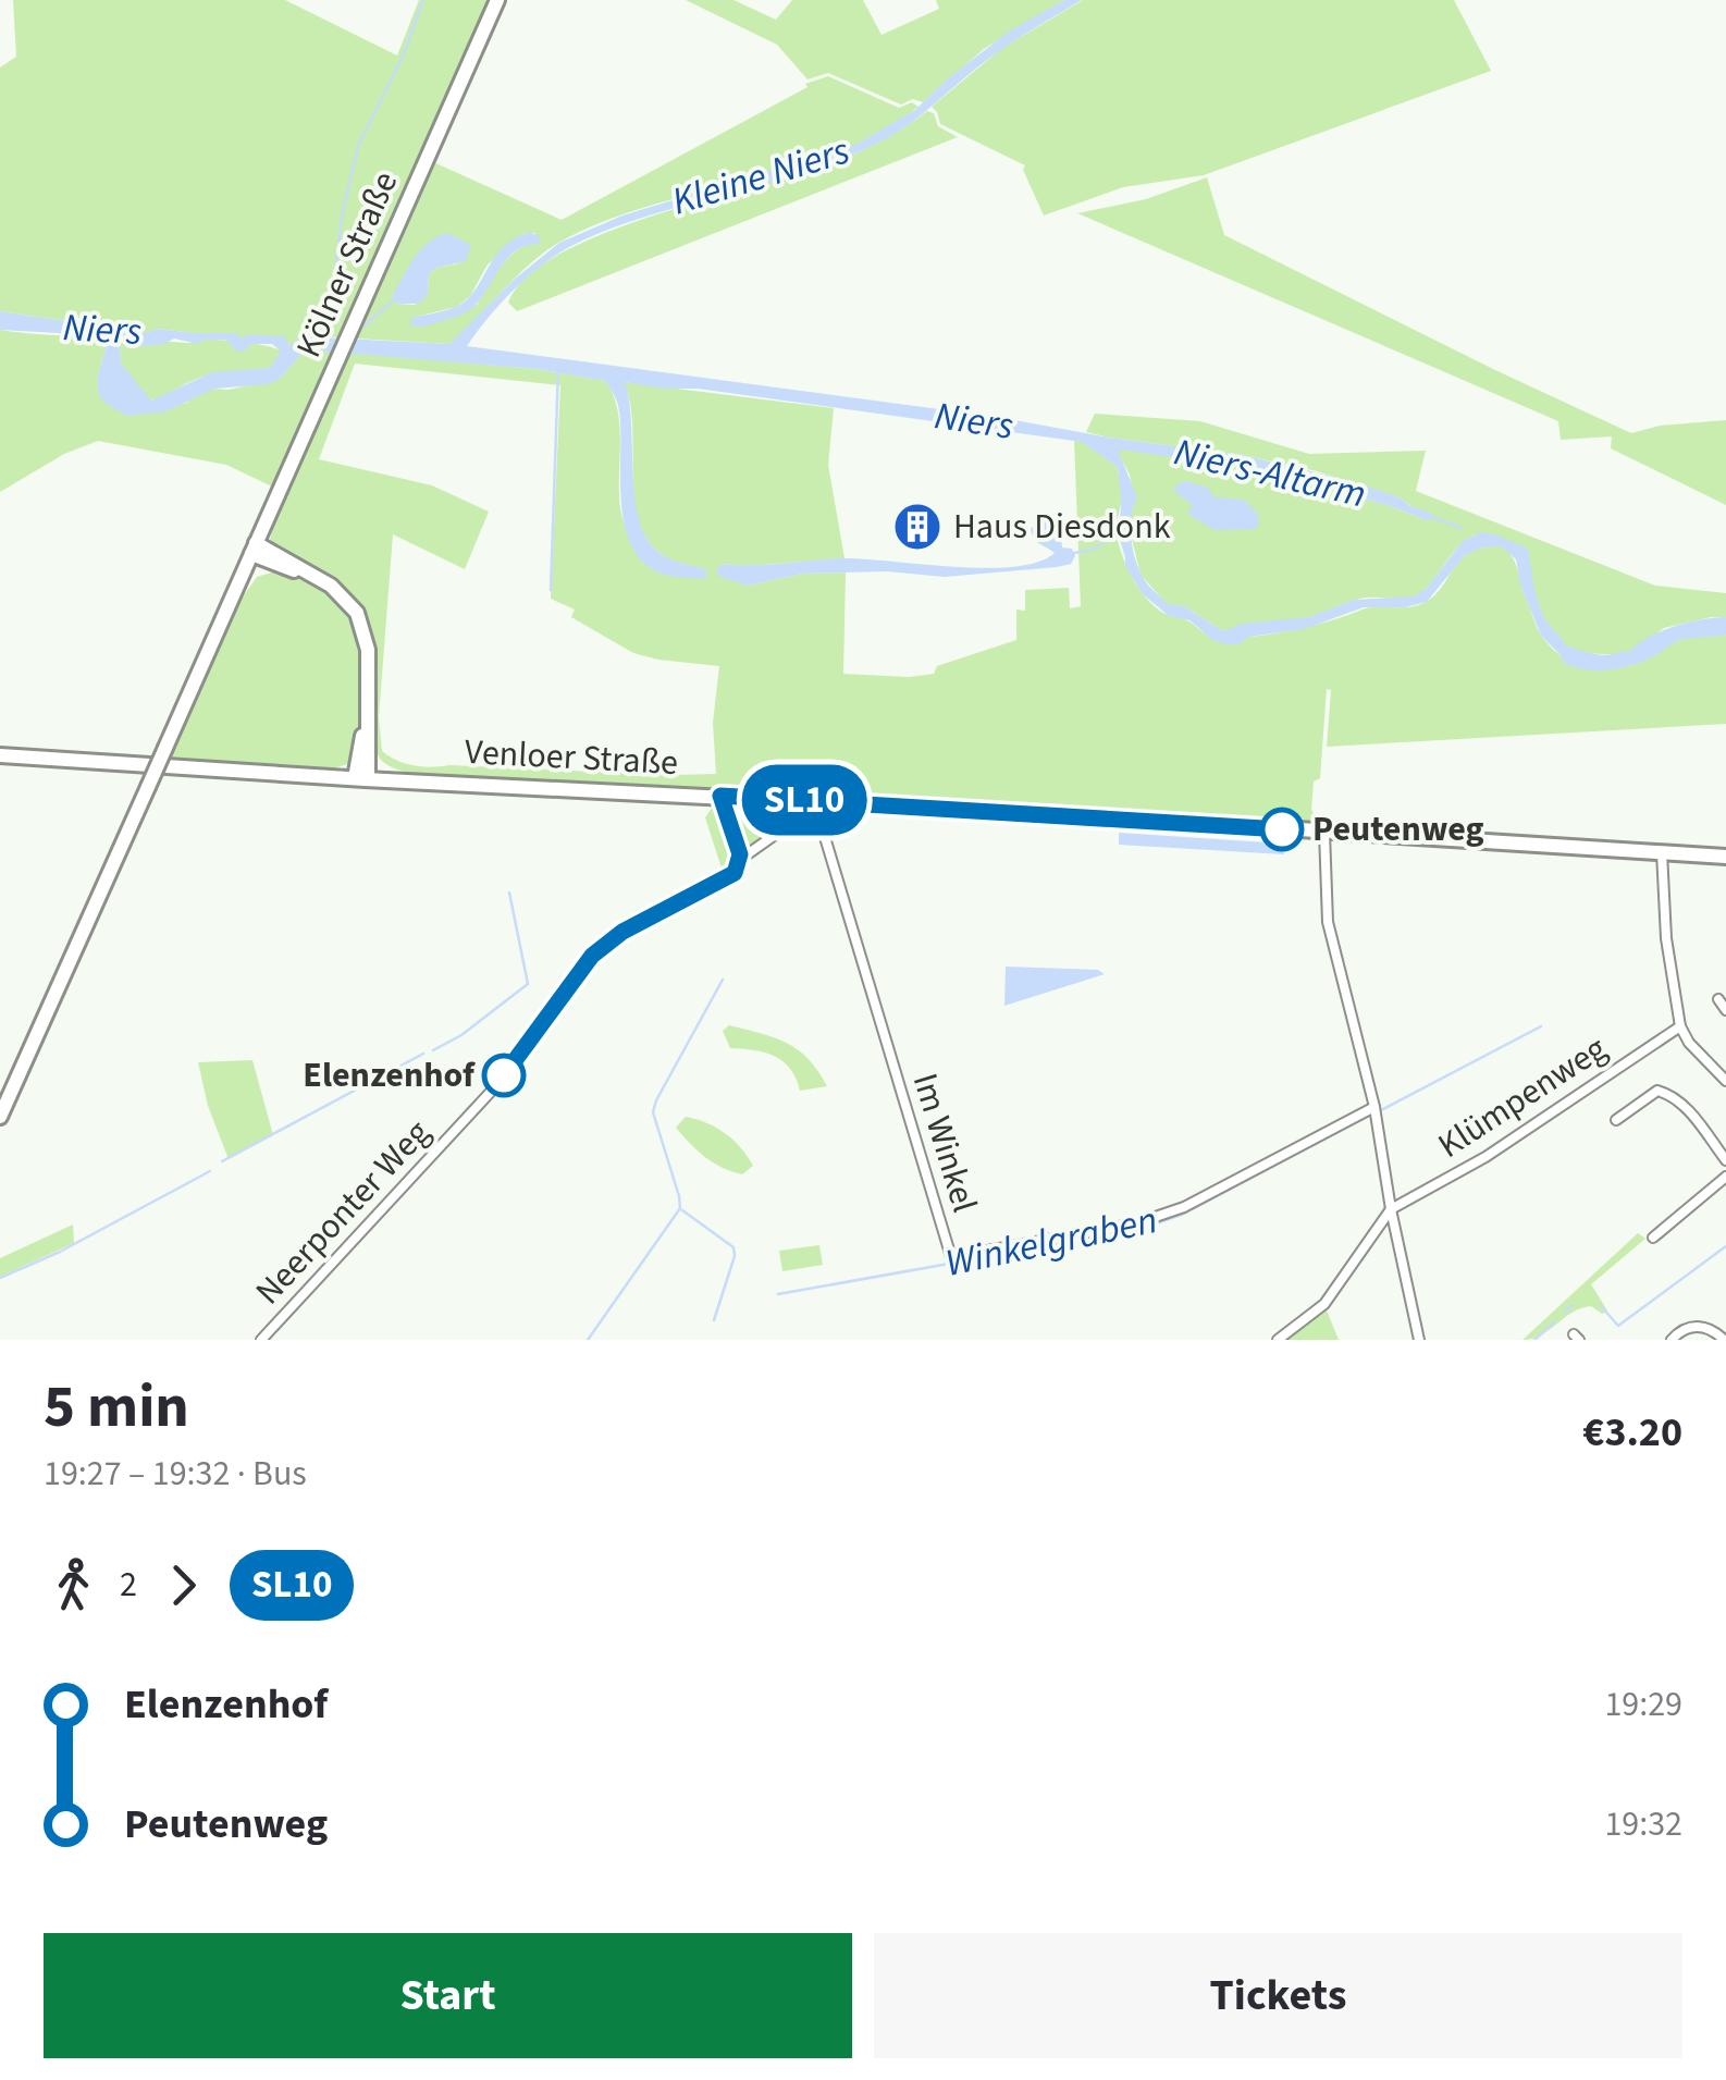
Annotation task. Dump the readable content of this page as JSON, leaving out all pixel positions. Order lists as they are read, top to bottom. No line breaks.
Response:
{"streets":{"main road":["Kölner Straße","Venloer Straße"],"street":["Klümpenweg","Im Winkel","Neerponter Weg"]},"crossings":[["Im Winkel","Neerponter Weg"]],"water":["Kleine Niers","Niers","Niers-Altarm","Winkelgraben"],"places":{"building":["Haus Diesdonk"],"other":["Peutenweg","Elenzenhof"]},"lines":["bus line SL10"],"page":{"on_map":"SL10","heading":["5 min","19:27 – 19:32 · Bus","€3.20"],"legs":["2","SL10"],"list":[{"name":"Elenzenhof","value":"19:29"},{"name":"Peutenweg","value":"19:32"}],"buttons":["Start","Tickets"]}}
